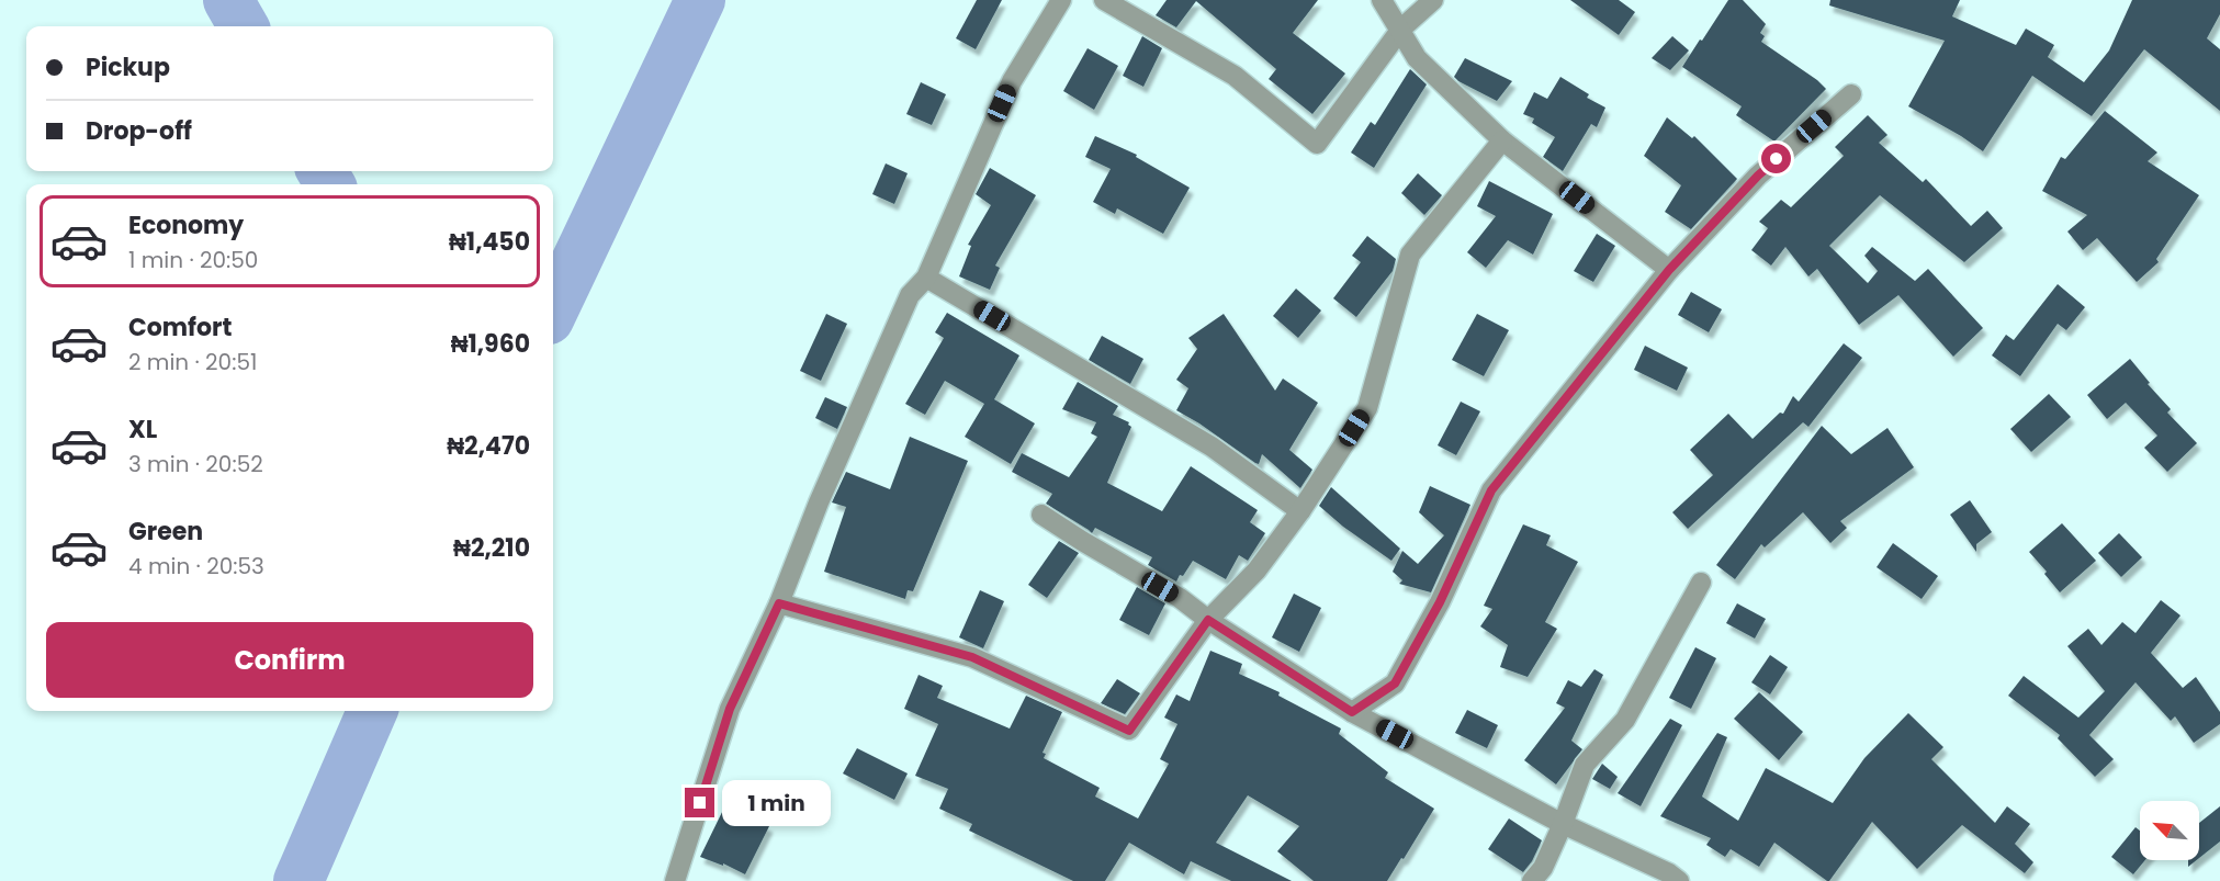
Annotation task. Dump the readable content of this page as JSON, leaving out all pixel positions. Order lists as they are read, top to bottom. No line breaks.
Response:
{"north":"top left","page":{"banner":["Pickup","Drop-off"],"list":[{"name":"Economy","note":"1 min · 20:50","value":"₦1,450"},{"name":"Comfort","note":"2 min · 20:51","value":"₦1,960"},{"name":"XL","note":"3 min · 20:52","value":"₦2,470"},{"name":"Green","note":"4 min · 20:53","value":"₦2,210"}],"buttons":"Confirm","bubble":"1 min"}}
